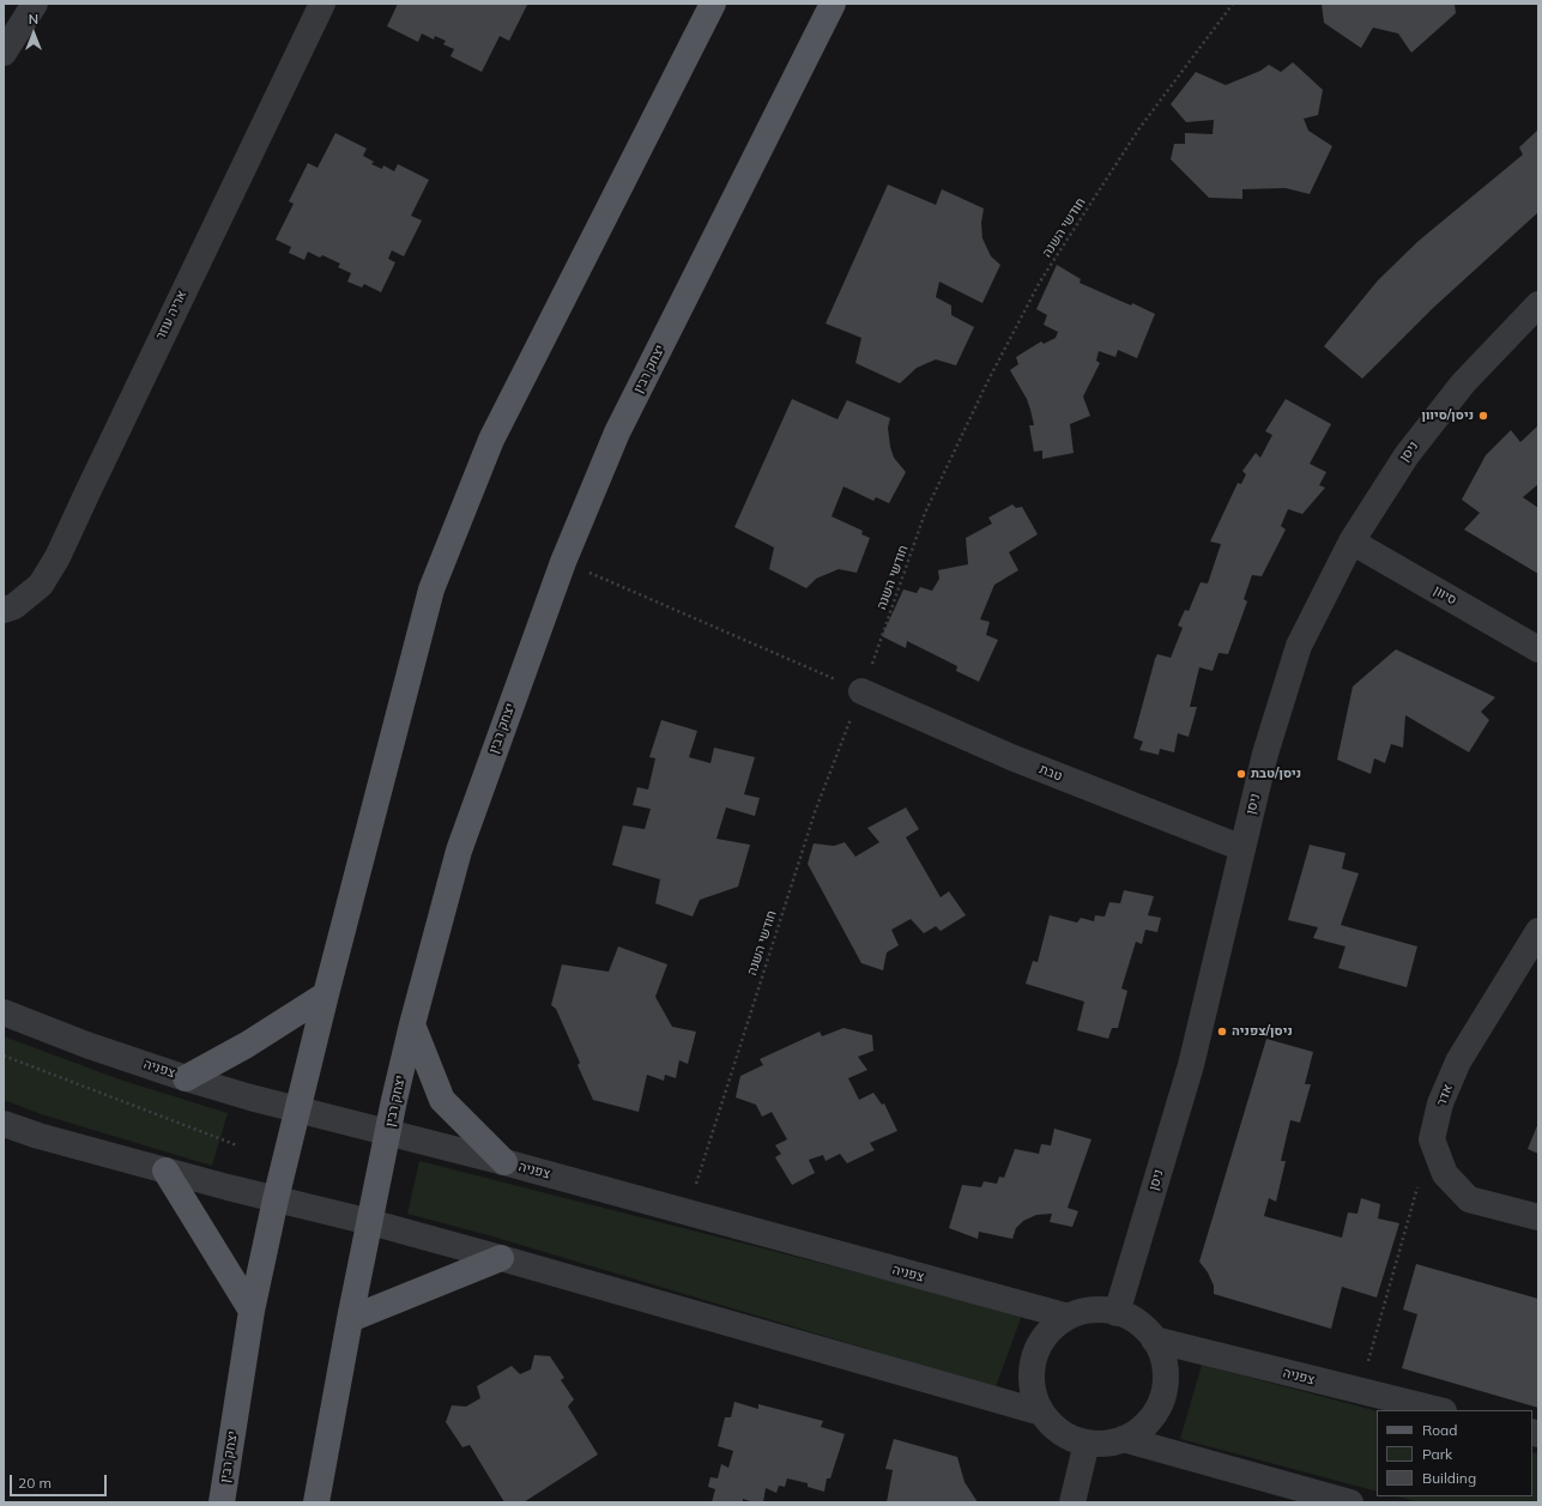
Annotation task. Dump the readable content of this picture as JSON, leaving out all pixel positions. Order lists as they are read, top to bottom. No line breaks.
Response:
{"streets":{"main road":["יצחק רבין"],"street":["אריה עוזר","ניסן","סיוון","טבת","צפניה","אדר"],"path":["חודשי השנה"]},"crossings":[["חודשי השנה","טבת"],["חודשי השנה","צפניה"],["יצחק רבין","צפניה"],["ניסן","סיוון"],["ניסן","טבת"],["ניסן","צפניה"]],"places":["ניסן/סיוון","ניסן/טבת","ניסן/צפניה"],"legend":["Road","Park","Building"],"scale_bar":"20 m","north":"top"}
